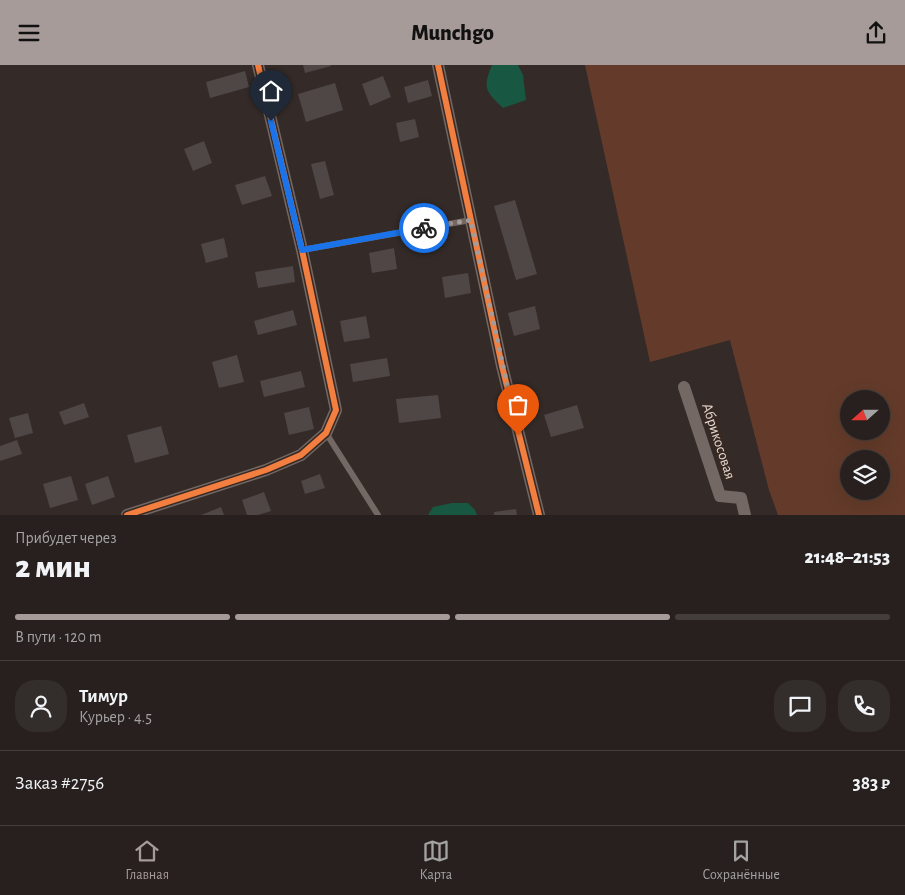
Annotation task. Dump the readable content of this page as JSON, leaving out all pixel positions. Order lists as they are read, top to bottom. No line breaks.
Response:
{"streets":{"street":["Абрикосовая"]},"north":"left","page":{"header":"Munchgo","heading":["2 мин","Прибудет через","21:48–21:53"],"panel":["Тимур","Курьер · 4.5","Заказ #2756","383 ₽"],"bar":"В пути · 120 m","tabs":["Главная","Карта","Сохранённые"]}}
